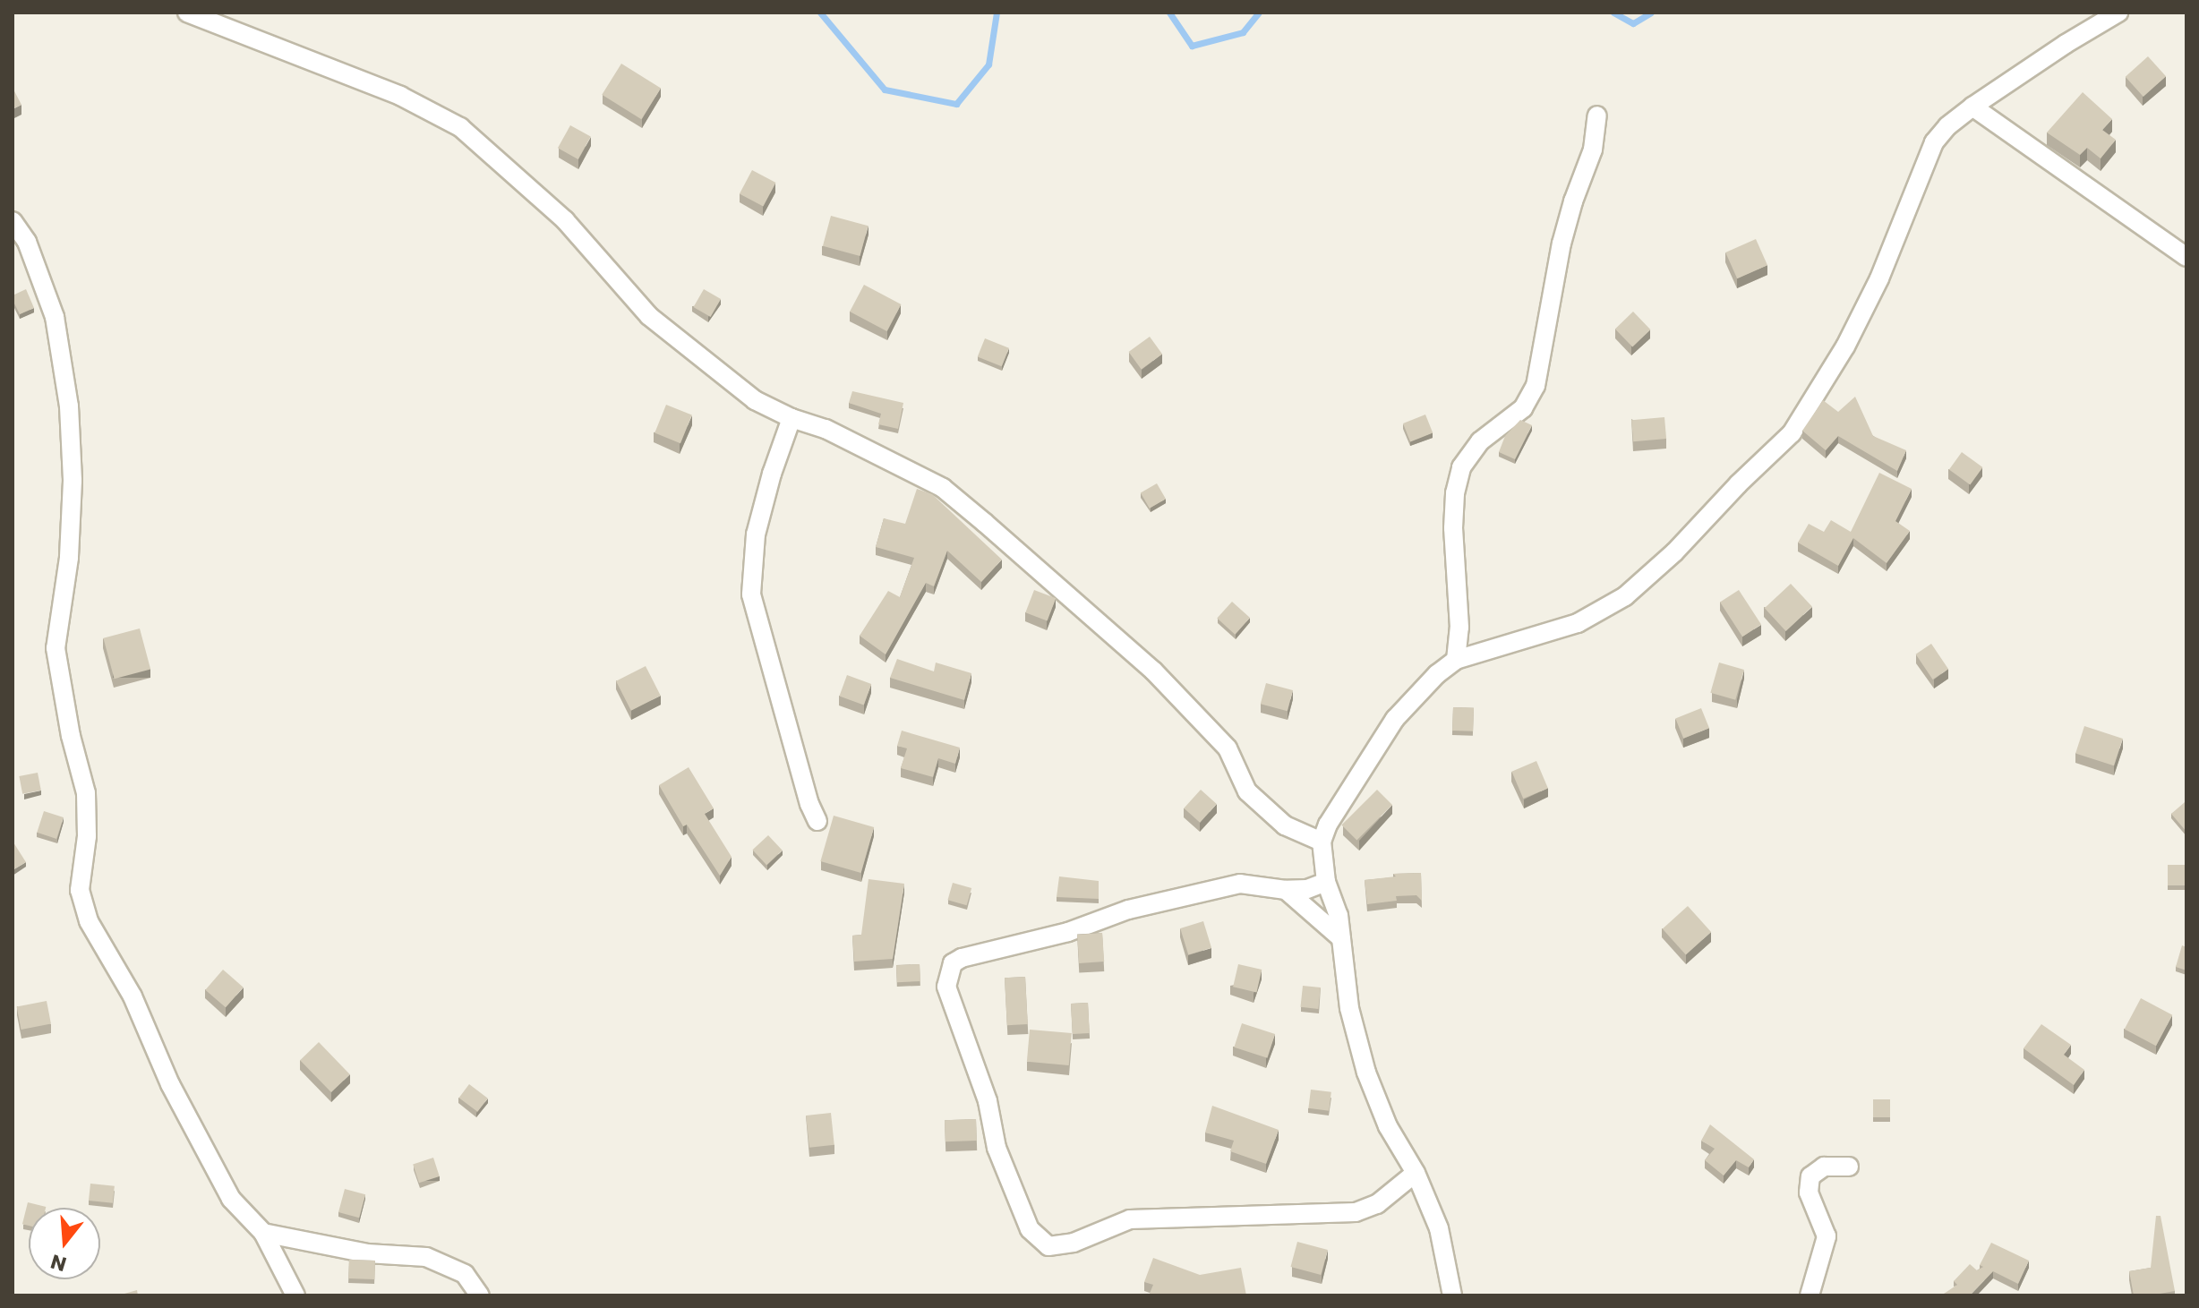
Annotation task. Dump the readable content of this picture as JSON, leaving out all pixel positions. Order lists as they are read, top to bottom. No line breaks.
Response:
{"north":"bottom"}
